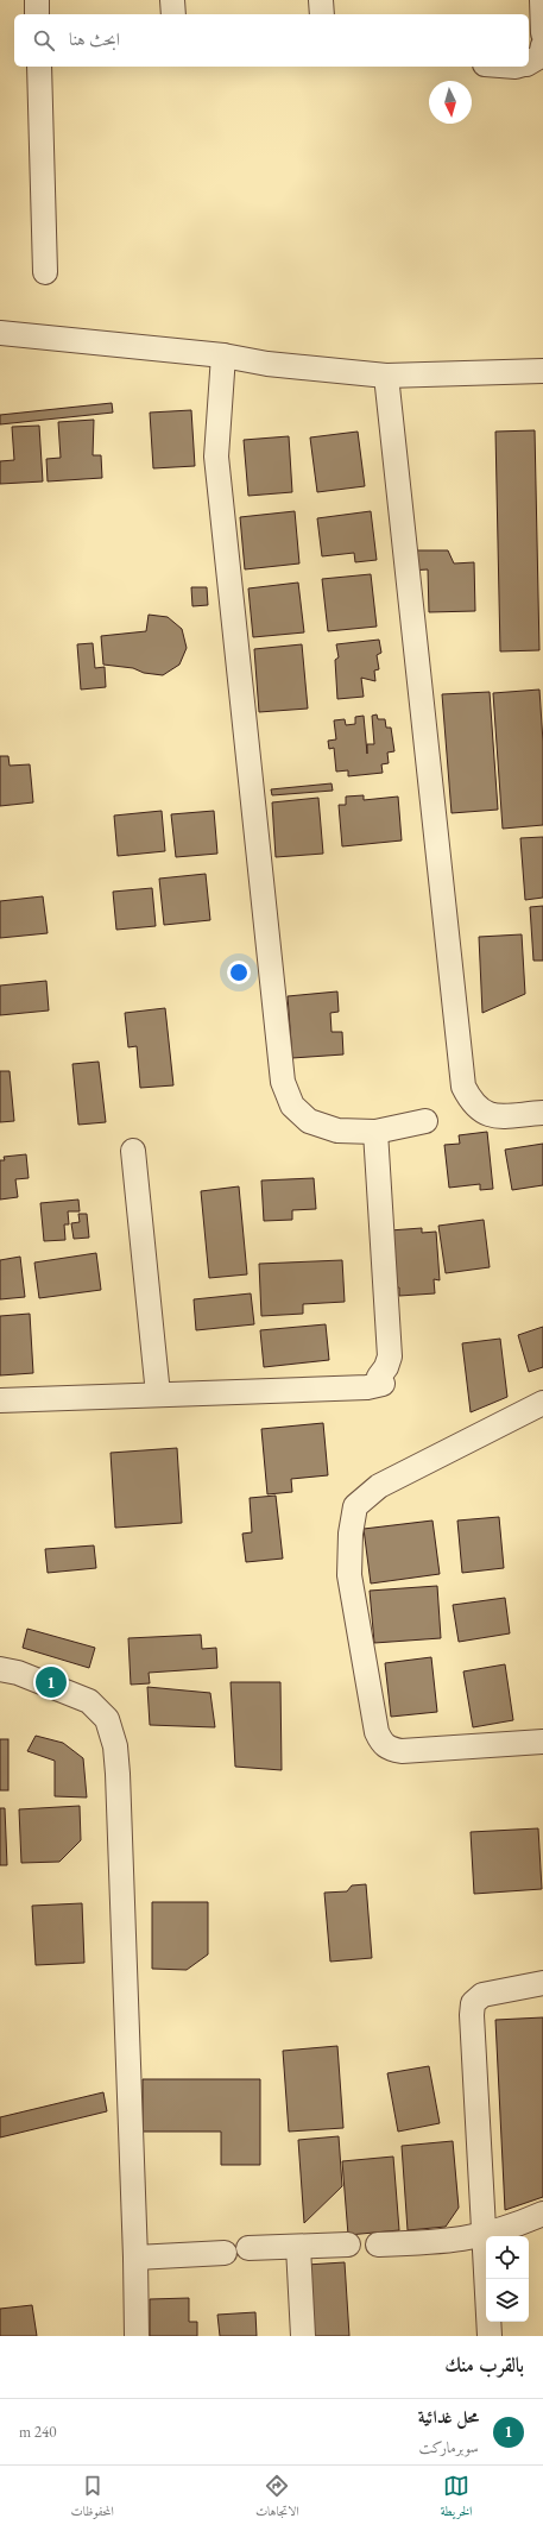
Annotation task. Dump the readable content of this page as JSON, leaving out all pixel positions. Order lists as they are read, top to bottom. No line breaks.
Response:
{"north":"bottom","page":{"search":"ابحث هنا","pins":"1","heading":"بالقرب منك","list":[{"mark":"1","name":"محل غدائية","note":"سوبرماركت","value":"240 m"}],"nav":["الخريطة","الاتجاهات","المحفوظات"]}}
